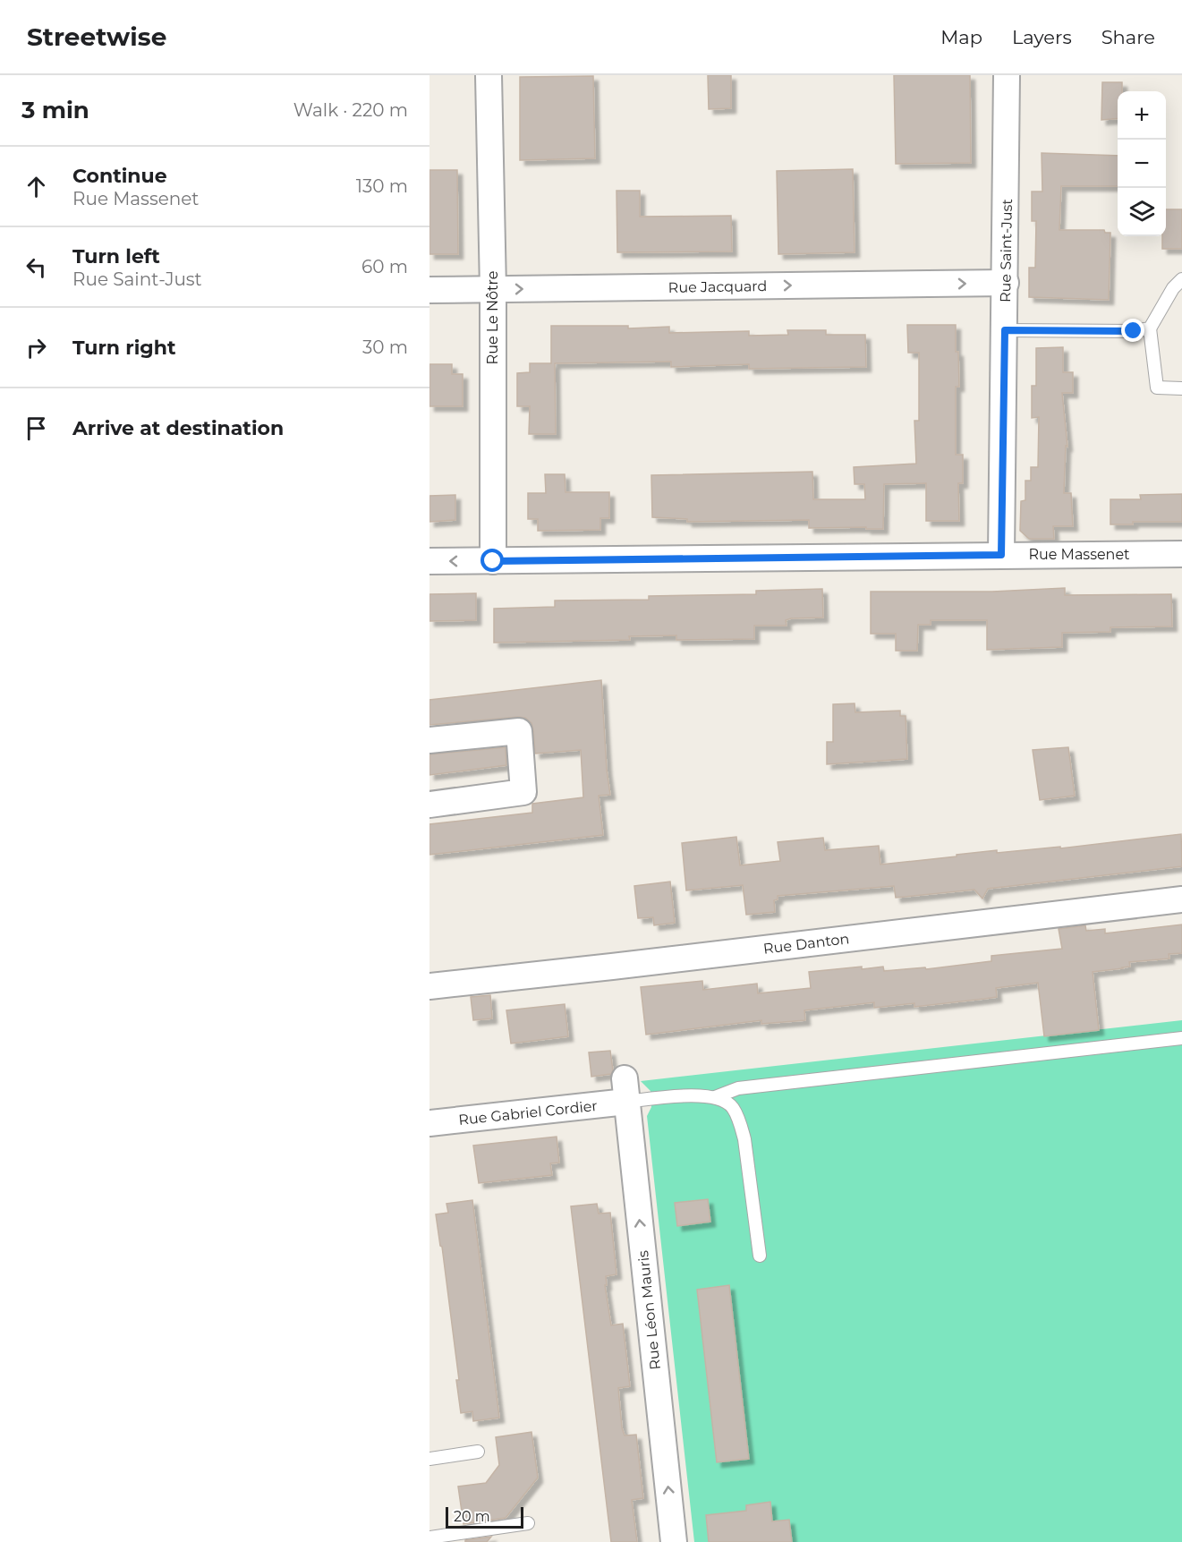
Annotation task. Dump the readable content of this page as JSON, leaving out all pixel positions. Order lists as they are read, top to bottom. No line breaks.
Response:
{"streets":{"street":["Rue Saint-Just","Rue Jacquard","Rue Le Nôtre","Rue Massenet","Rue Danton","Rue Gabriel Cordier","Rue Léon Mauris"]},"crossings":[["Rue Saint-Just","Rue Jacquard"],["Rue Saint-Just","Rue Massenet"],["Rue Jacquard","Rue Le Nôtre"],["Rue Le Nôtre","Rue Massenet"],["Rue Gabriel Cordier","Rue Léon Mauris"]],"one_way":["Rue Jacquard","Rue Léon Mauris"],"scale_bar":"20 m","page":{"header":"Streetwise","nav":["Map","Layers","Share"],"heading":["3 min","Walk · 220 m"],"map_buttons":["+","−"],"list":[["Continue","Rue Massenet","130 m"],["Turn left","Rue Saint-Just","60 m"],["Turn right","30 m"],"Arrive at destination"],"scale":"20 m"}}
